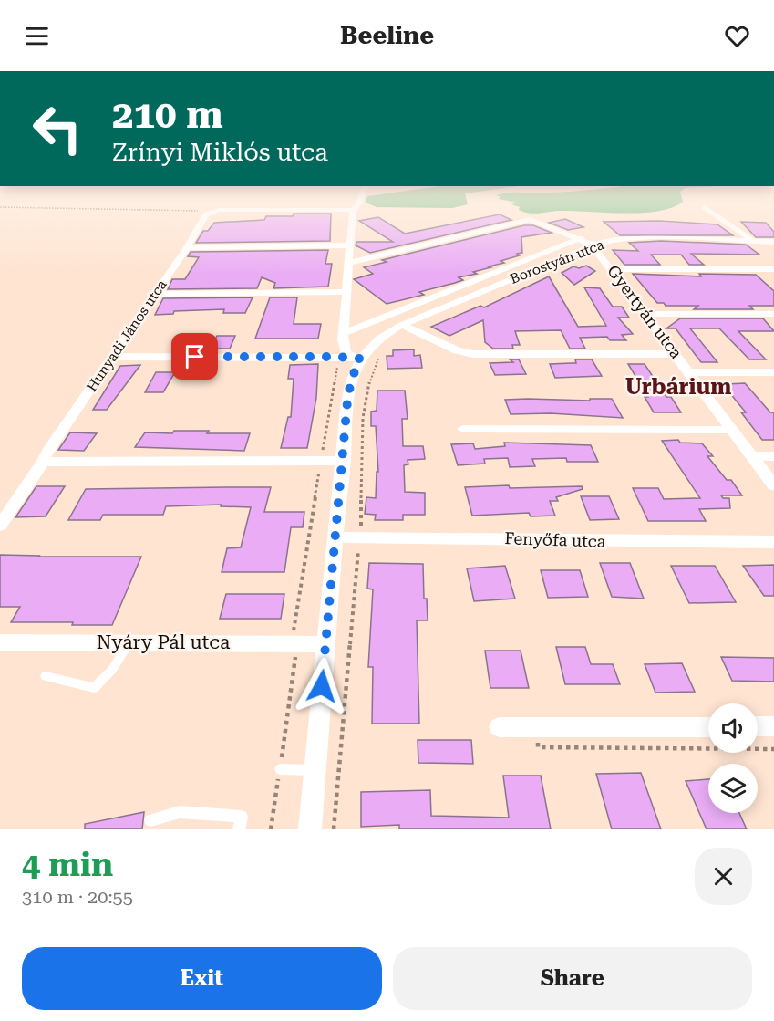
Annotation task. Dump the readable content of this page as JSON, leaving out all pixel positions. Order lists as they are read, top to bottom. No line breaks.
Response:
{"streets":{"street":["Borostyán utca","Gyertyán utca","Hunyadi János utca","Fenyőfa utca","Nyáry Pál utca"]},"crossings":[["Borostyán utca","Gyertyán utca"]],"districts":["Urbárium"],"page":{"header":"Beeline","turn":["210 m","Zrínyi Miklós utca"],"heading":["4 min","310 m · 20:55"],"buttons":["Exit","Share"]}}
